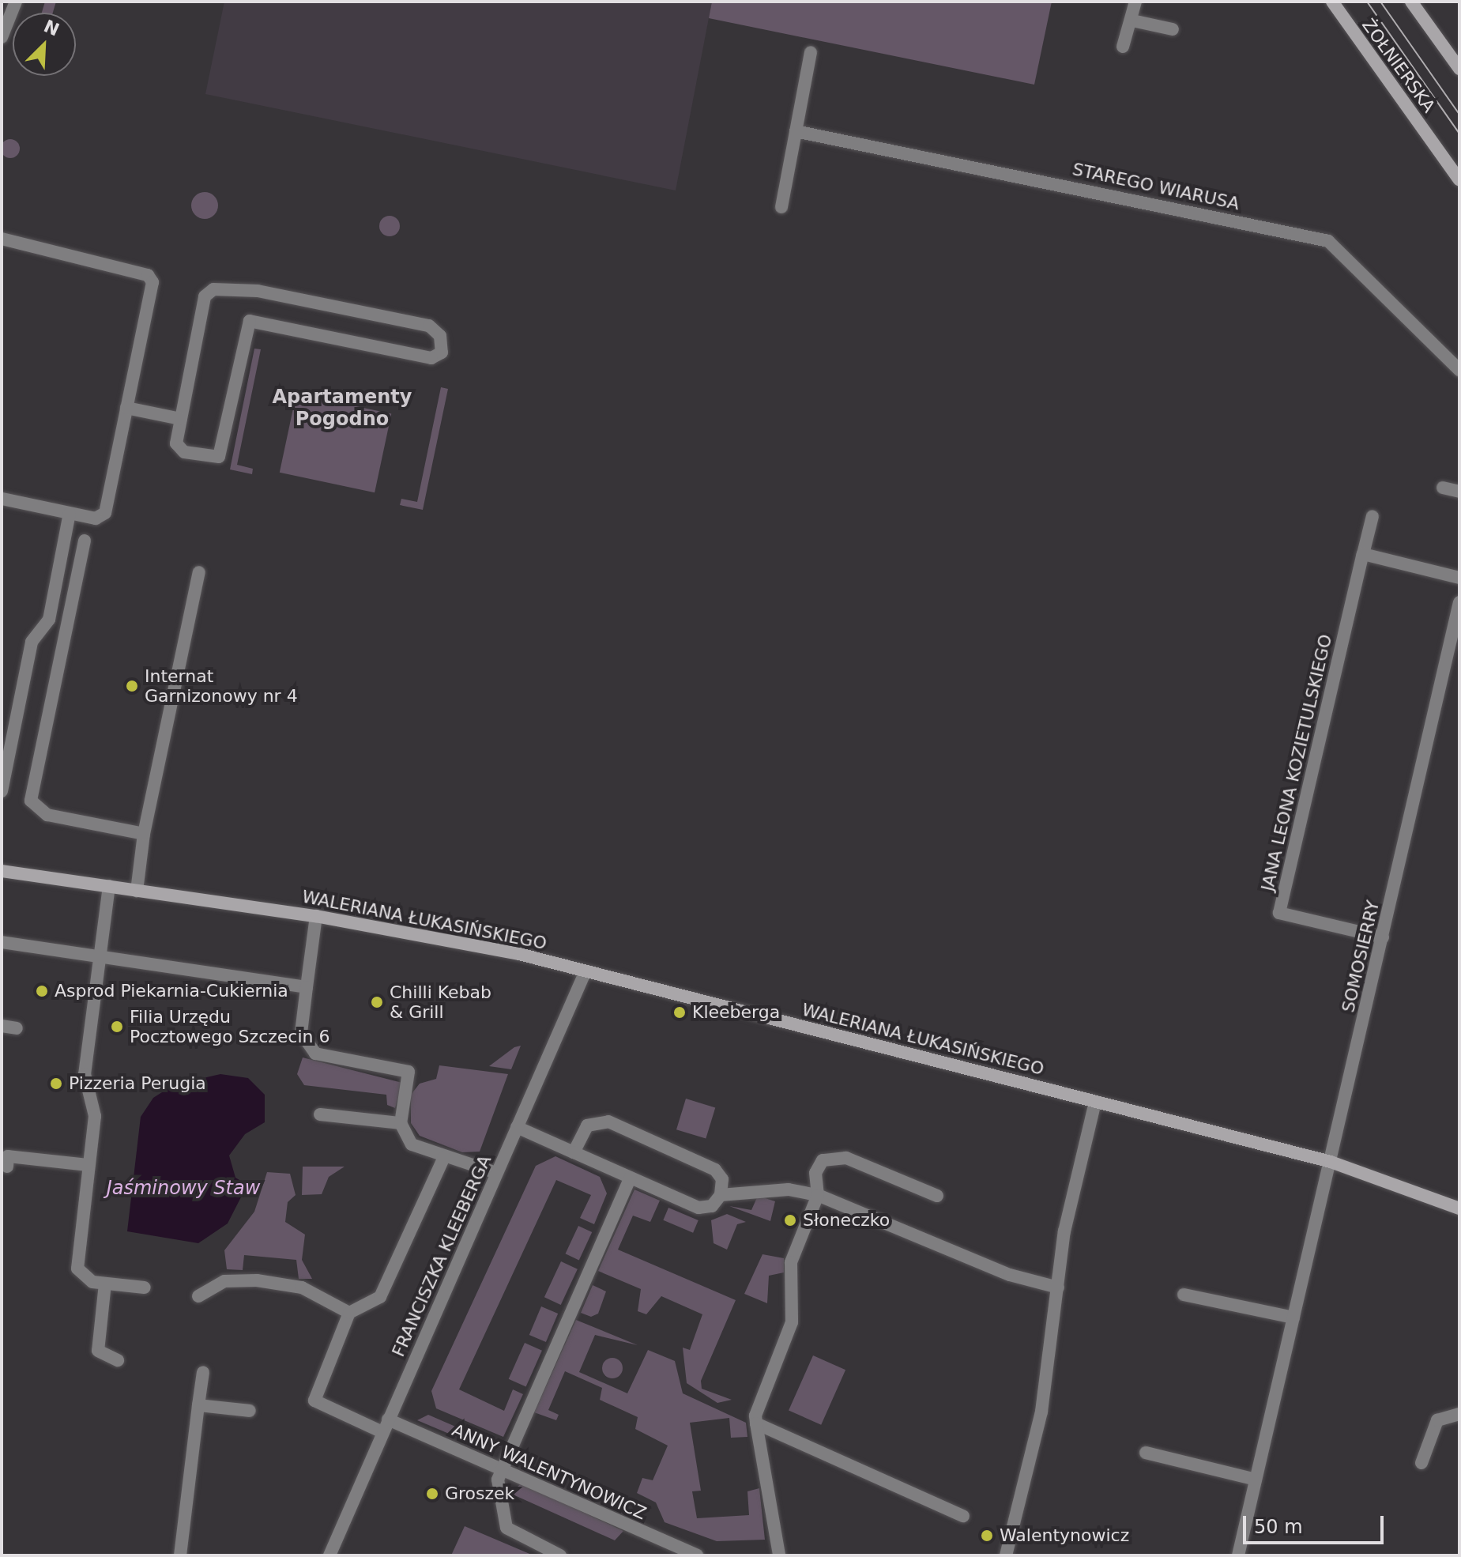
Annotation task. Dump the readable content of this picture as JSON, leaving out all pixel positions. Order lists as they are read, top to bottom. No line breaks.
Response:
{"streets":{"street":["ŻOŁNIERSKA","STAREGO WIARUSA","JANA LEONA KOZIETULSKIEGO","WALERIANA ŁUKASIŃSKIEGO","SOMOSIERRY","FRANCISZKA KLEEBERGA","ANNY WALENTYNOWICZ"]},"crossings":[["JANA LEONA KOZIETULSKIEGO","SOMOSIERRY"],["WALERIANA ŁUKASIŃSKIEGO","SOMOSIERRY"],["WALERIANA ŁUKASIŃSKIEGO","FRANCISZKA KLEEBERGA"],["FRANCISZKA KLEEBERGA","ANNY WALENTYNOWICZ"]],"districts":["Apartamenty Pogodno"],"water":["Jaśminowy Staw"],"places":["Internat Garnizonowy nr 4","Asprod Piekarnia-Cukiernia","Chilli Kebab & Grill","Kleeberga","Filia Urzędu Pocztowego Szczecin 6","Pizzeria Perugia","Słoneczko","Groszek","Walentynowicz"],"scale_bar":"50 m","north":"top right"}
